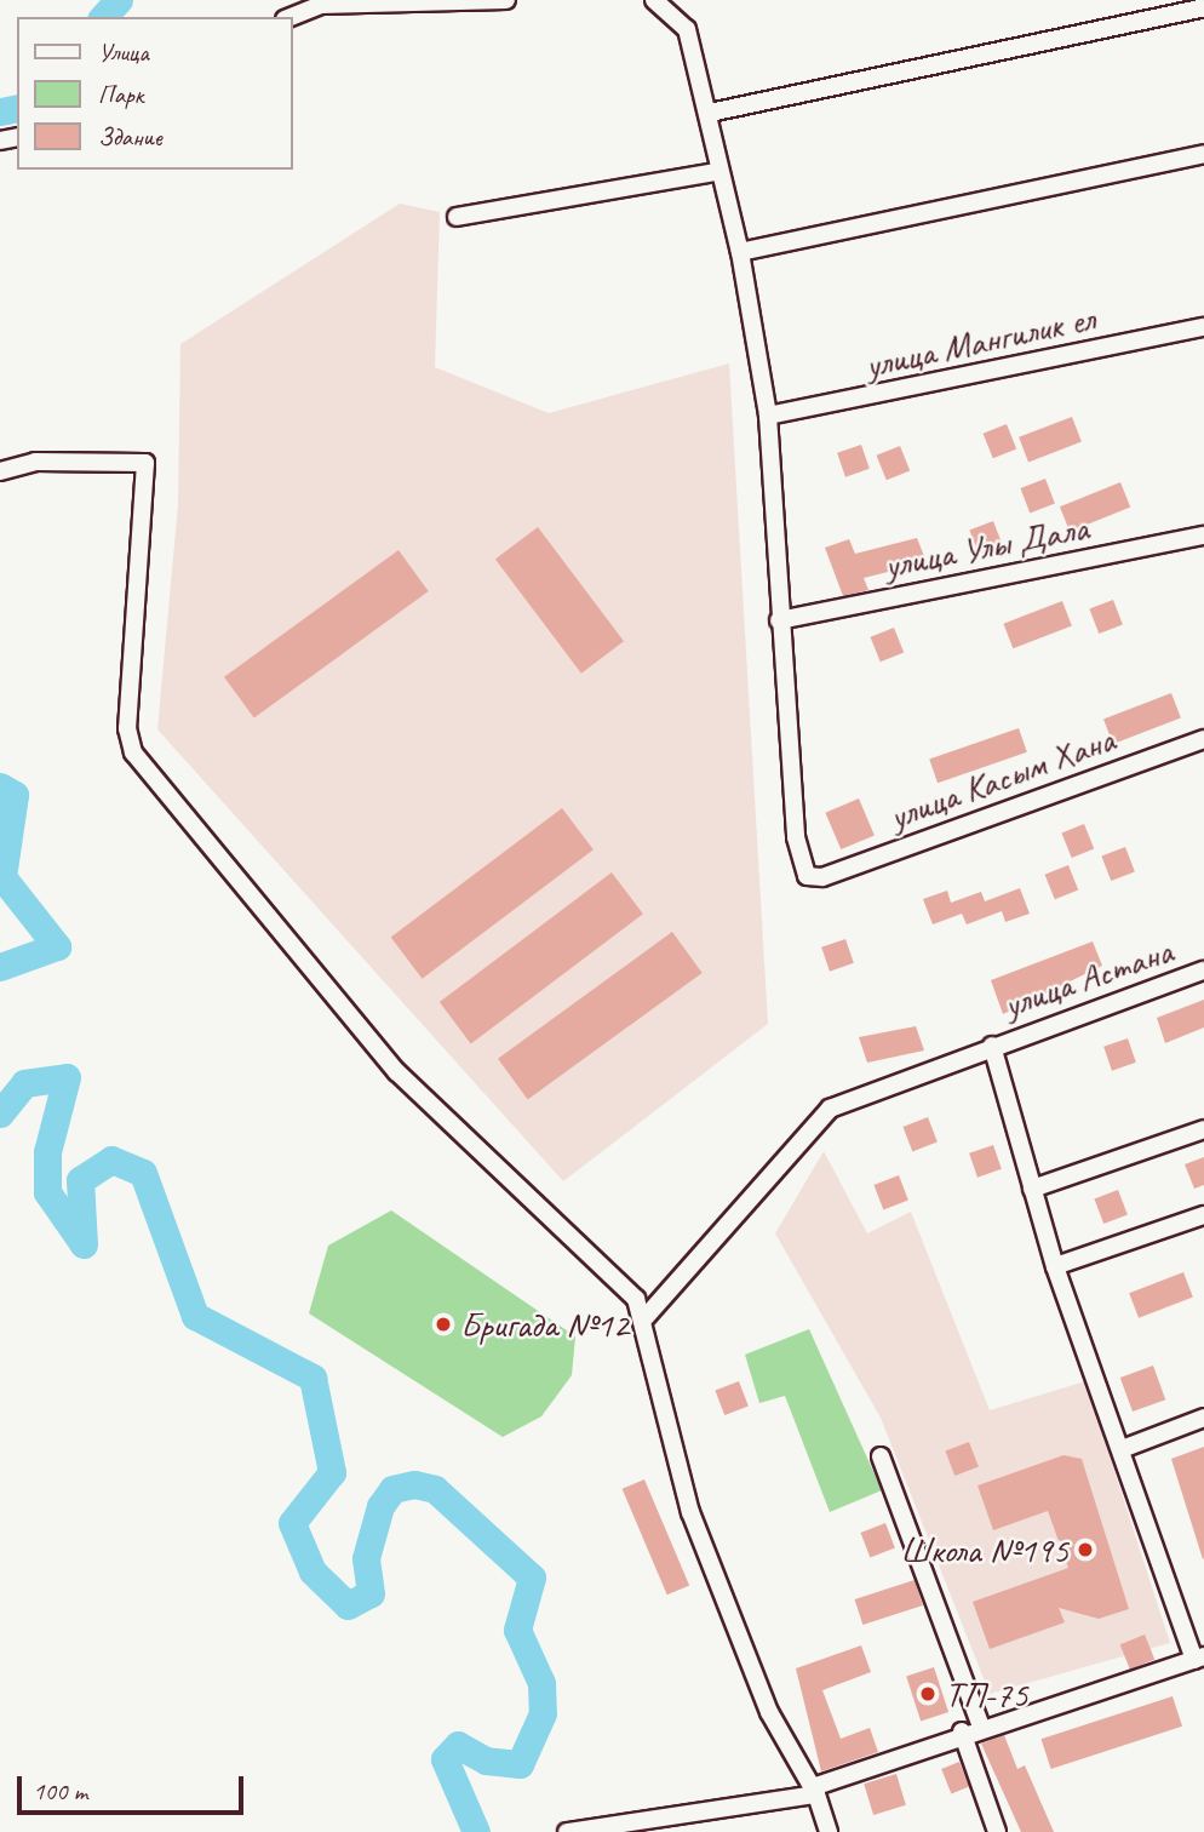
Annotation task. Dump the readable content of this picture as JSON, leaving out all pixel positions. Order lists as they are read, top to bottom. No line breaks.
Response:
{"streets":{"street":["улица Мангилик ел","улица Улы Дала","улица Касым Хана","улица Астана"]},"crossings":[["улица Улы Дала","улица Касым Хана"]],"places":["Бригада №12","Школа №195","ТП-75"],"legend":["Улица","Парк","Здание"],"scale_bar":"100 m"}
